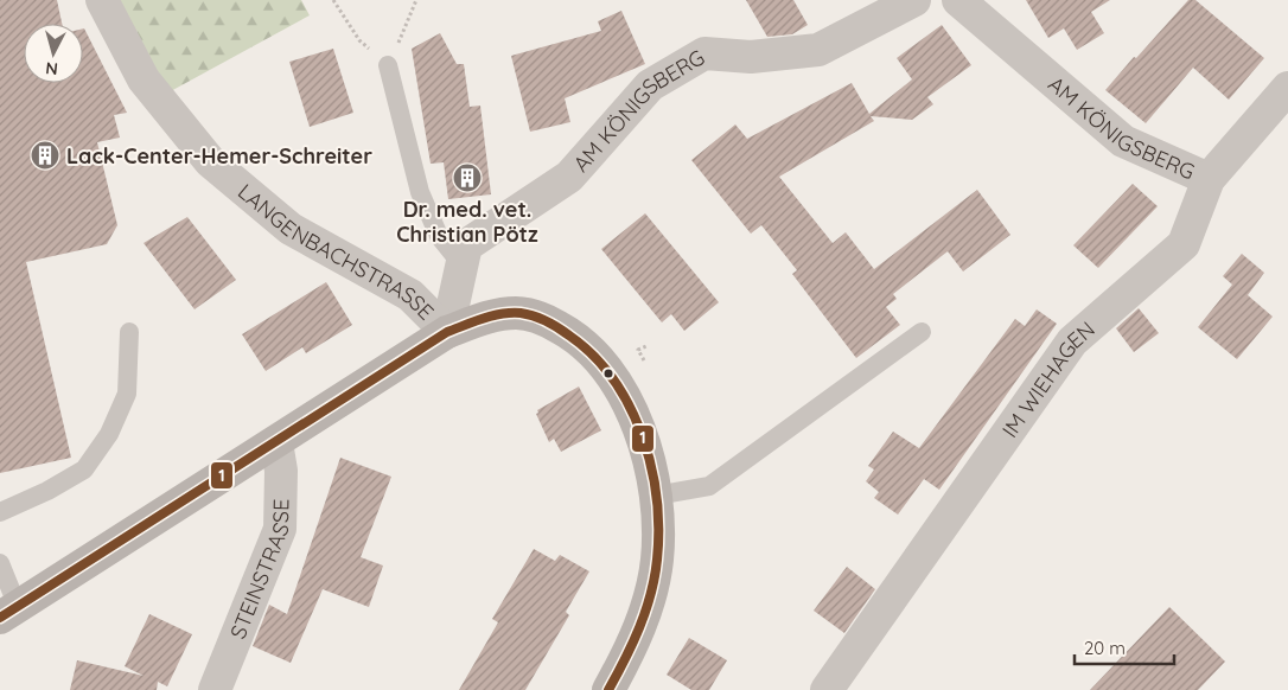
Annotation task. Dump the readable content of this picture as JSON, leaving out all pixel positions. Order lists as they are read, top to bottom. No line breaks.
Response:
{"streets":{"street":["AM KÖNIGSBERG","LANGENBACHSTRASSE","IM WIEHAGEN","STEINSTRASSE"]},"crossings":[["AM KÖNIGSBERG","LANGENBACHSTRASSE"],["AM KÖNIGSBERG","IM WIEHAGEN"]],"places":{"building":["Lack-Center-Hemer-Schreiter","Dr. med. vet. Christian Pötz"]},"lines":["transit line 1"],"scale_bar":"20 m","north":"bottom"}
